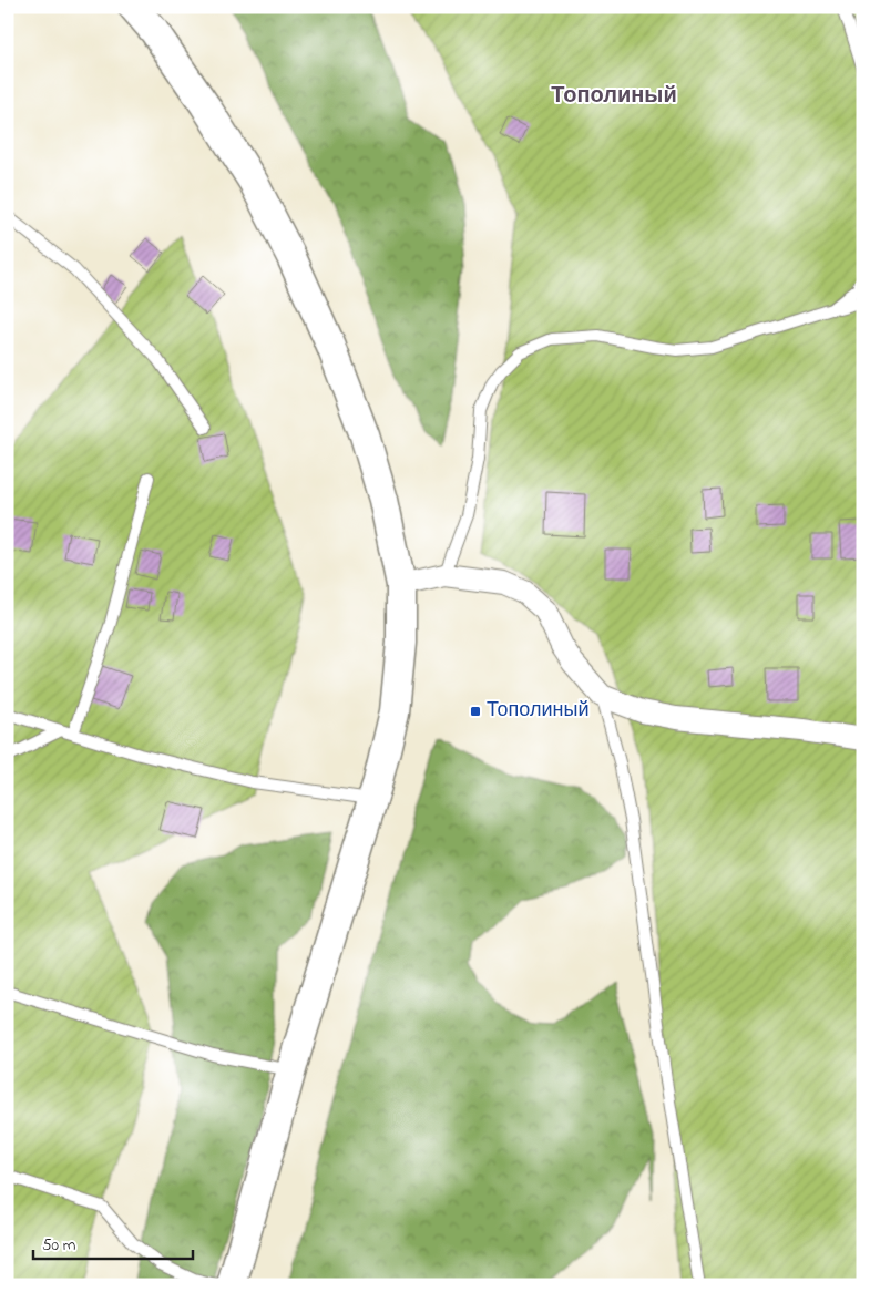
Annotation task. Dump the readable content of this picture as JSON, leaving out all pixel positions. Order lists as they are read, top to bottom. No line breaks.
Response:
{"districts":["Тополиный"],"places":{"transit":["Тополиный"]},"scale_bar":"50 m"}
